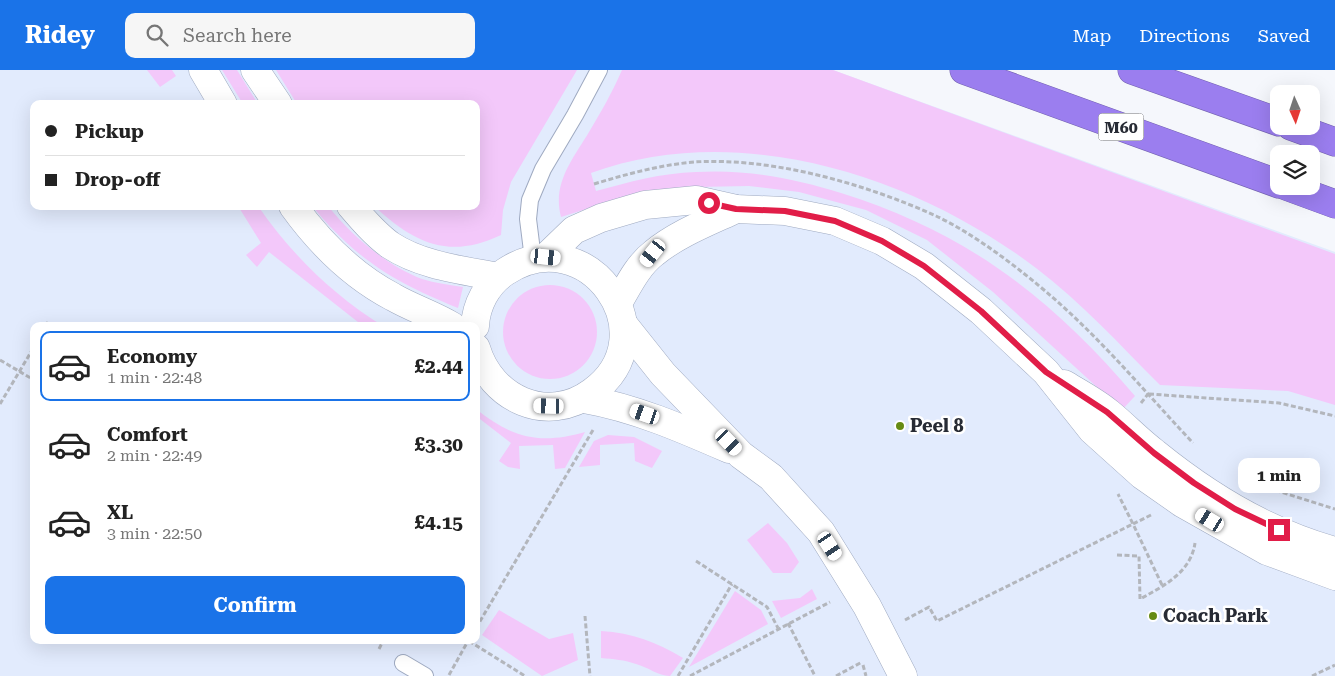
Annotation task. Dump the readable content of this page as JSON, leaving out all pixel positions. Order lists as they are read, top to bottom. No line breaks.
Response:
{"streets":{"highway":["M60"]},"places":["Peel 8","Coach Park"],"north":"bottom","page":{"header":"Ridey","search":"Search here","nav":["Map","Directions","Saved"],"banner":["Pickup","Drop-off"],"list":[{"name":"Economy","note":"1 min · 22:48","value":"£2.44"},{"name":"Comfort","note":"2 min · 22:49","value":"£3.30"},{"name":"XL","note":"3 min · 22:50","value":"£4.15"}],"bubble":"1 min","buttons":"Confirm"}}
